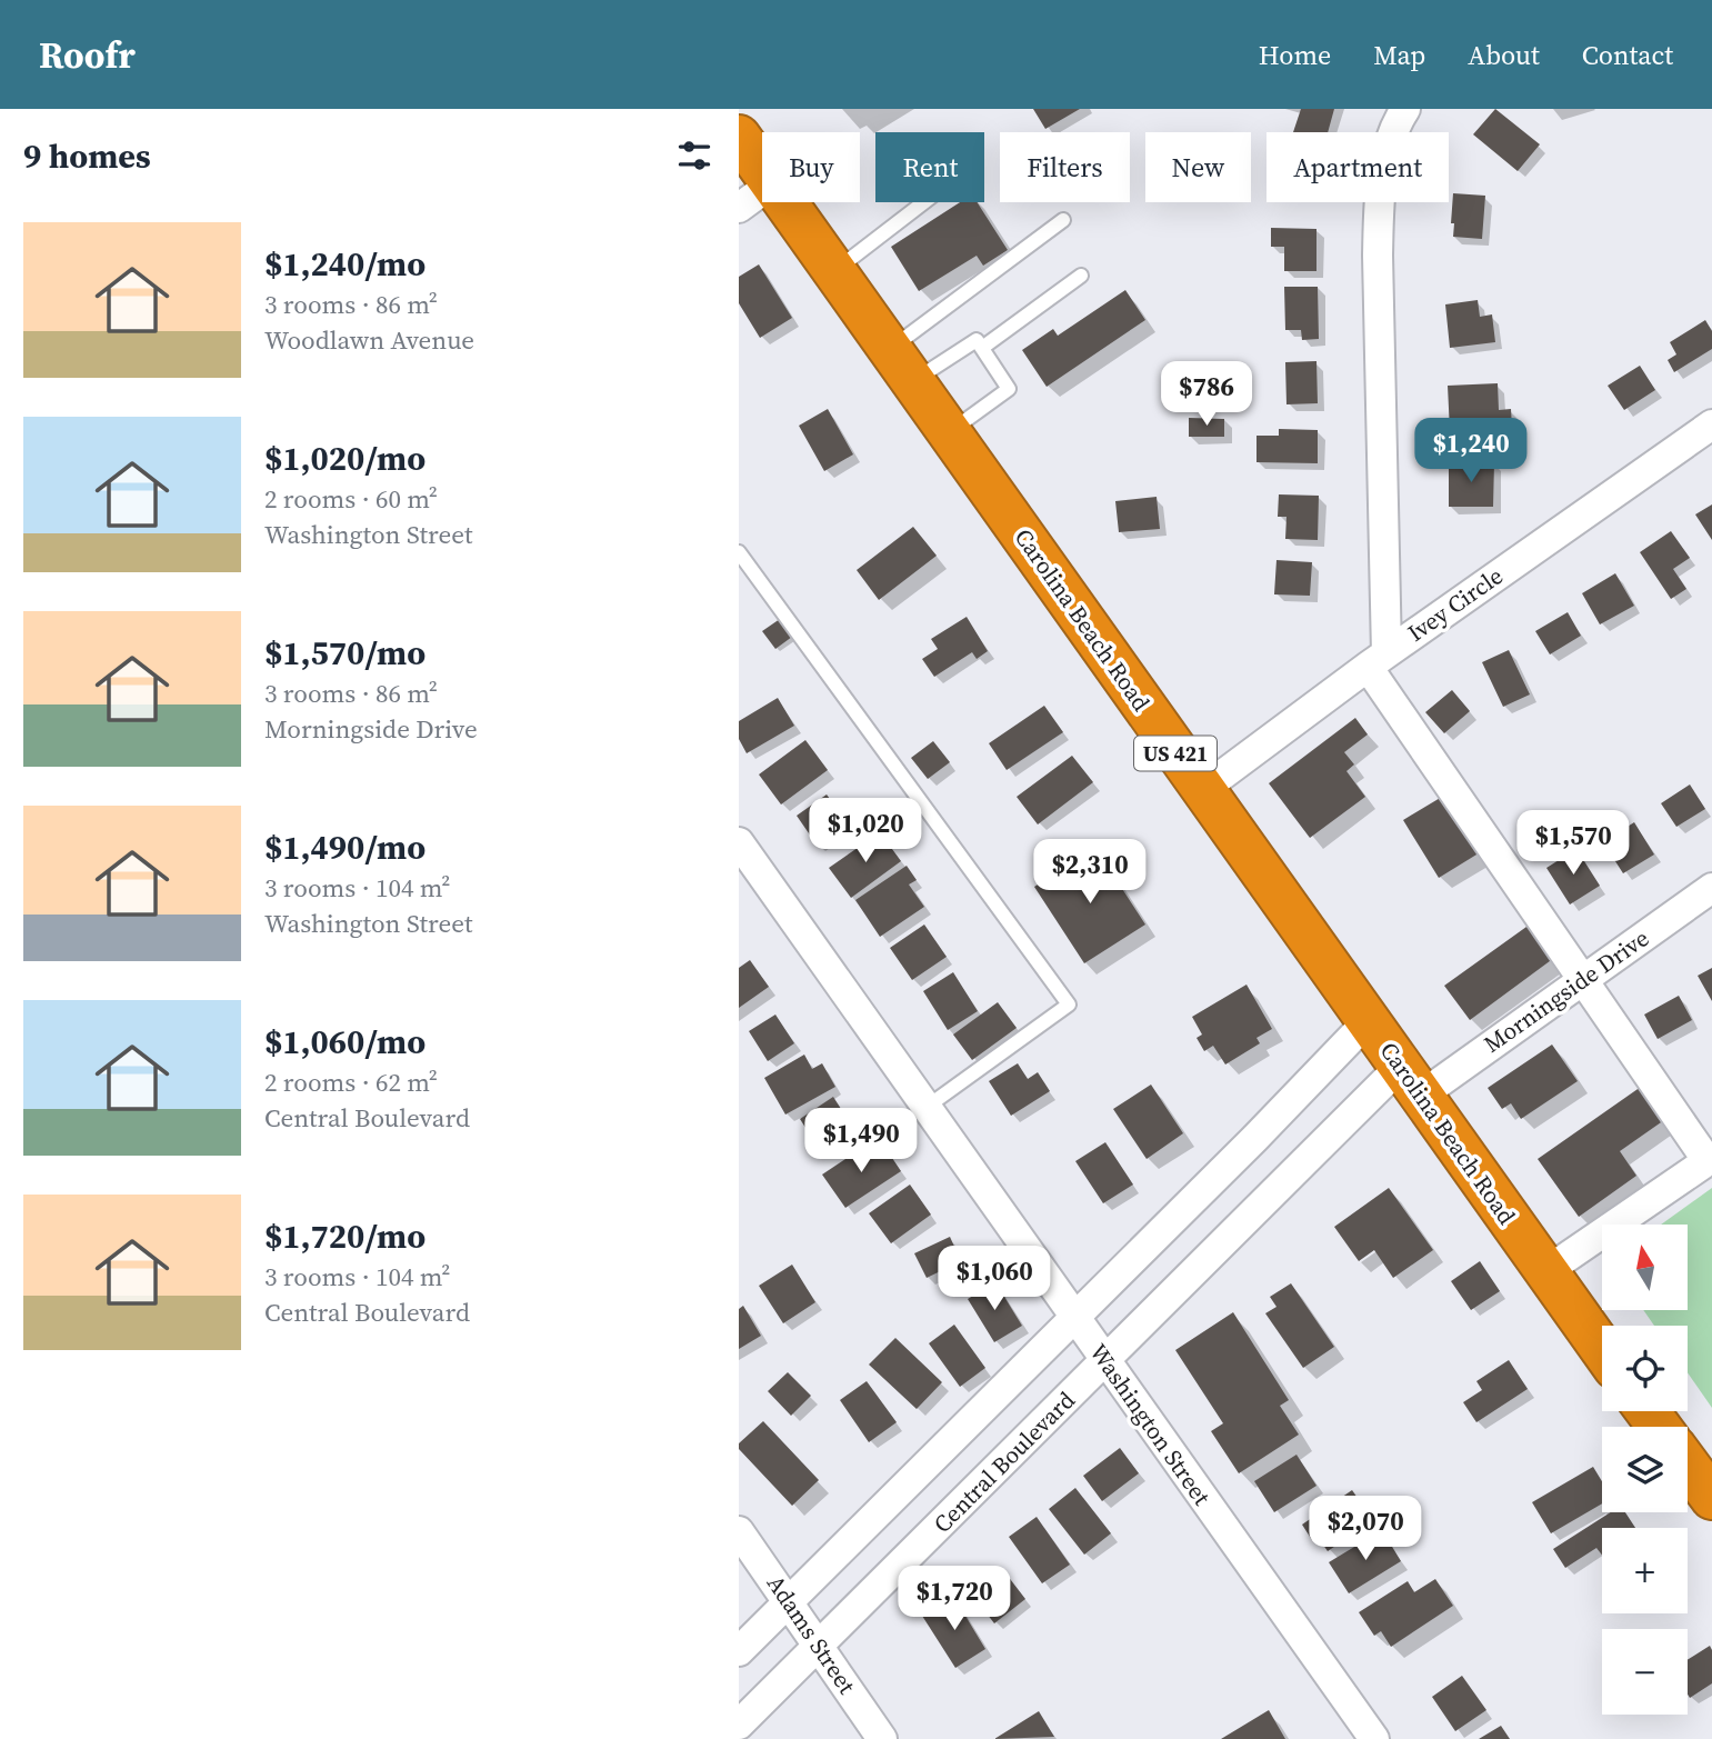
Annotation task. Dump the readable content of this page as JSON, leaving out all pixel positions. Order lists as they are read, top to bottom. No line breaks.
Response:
{"streets":{"highway":["Carolina Beach Road","US 421"],"street":["Ivey Circle","Morningside Drive","Washington Street","Central Boulevard","Adams Street"]},"crossings":[["Ivey Circle","Carolina Beach Road"],["Carolina Beach Road","Morningside Drive"],["Carolina Beach Road","Central Boulevard"],["Morningside Drive","Central Boulevard"],["Washington Street","Central Boulevard"],["Central Boulevard","Adams Street"]],"north":"top","page":{"header":"Roofr","nav":["Home","Map","About","Contact"],"heading":"9 homes","chip":["Buy","Rent","Filters","New","Apartment"],"list":[{"name":"$1,240/mo","note":"3 rooms · 86 m² · Woodlawn Avenue"},{"name":"$1,020/mo","note":"2 rooms · 60 m² · Washington Street"},{"name":"$1,570/mo","note":"3 rooms · 86 m² · Morningside Drive"},{"name":"$1,490/mo","note":"3 rooms · 104 m² · Washington Street"},{"name":"$1,060/mo","note":"2 rooms · 62 m² · Central Boulevard"},{"name":"$1,720/mo","note":"3 rooms · 104 m² · Central Boulevard"}],"price":["$786","$1,240","$1,020","$1,570","$2,310","$1,490","$1,060","$2,070","$1,720"],"map_buttons":["+","−"]}}
